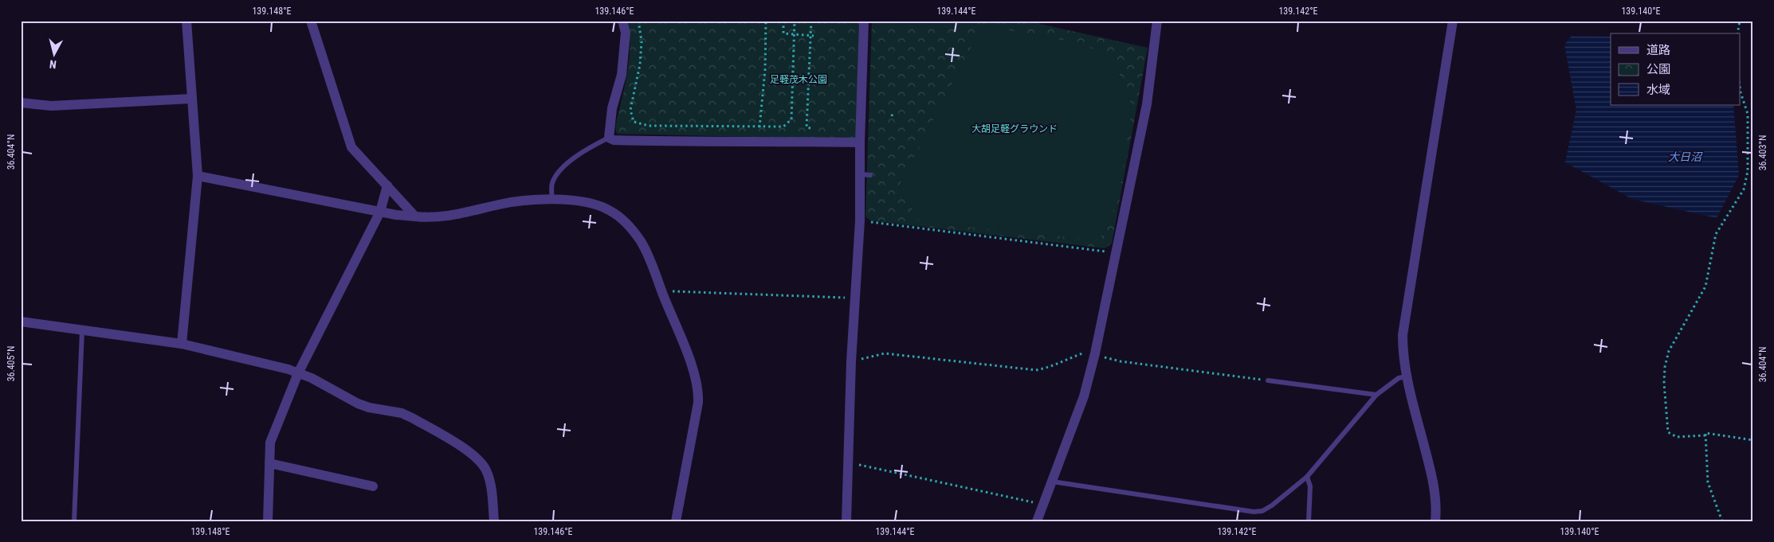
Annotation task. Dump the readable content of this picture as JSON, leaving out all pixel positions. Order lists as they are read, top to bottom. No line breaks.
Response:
{"water":["大日沼"],"parks":["足軽茂木公園","大胡足軽グラウンド"],"legend":["道路","公園","水域"],"north":"bottom","coordinates":["139.148°E","139.146°E","139.144°E","139.142°E","139.140°E","36.404°N","36.403°N","36.405°N"]}
